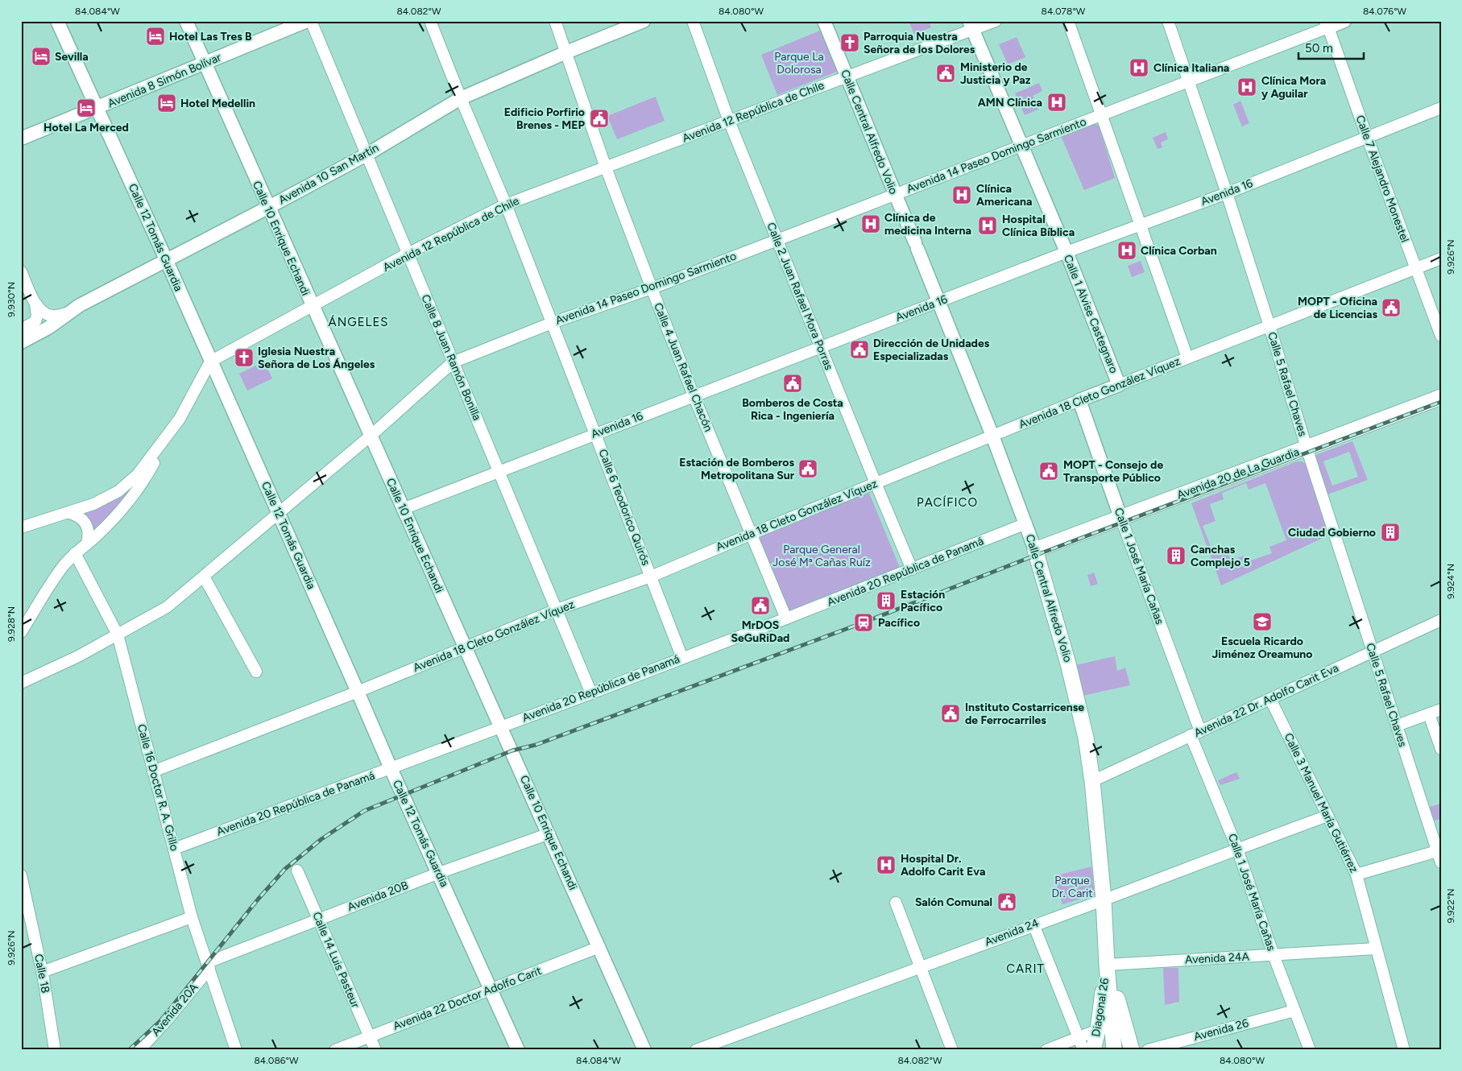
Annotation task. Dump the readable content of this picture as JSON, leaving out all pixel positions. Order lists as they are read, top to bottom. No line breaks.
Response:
{"streets":{"main road":["Calle Central Alfredo Volio","Avenida 20 de La Guardia","Diagonal 26"],"street":["Avenida 8 Simón Bolívar","Avenida 12 República de Chile","Avenida 14 Paseo Domingo Sarmiento","Avenida 10 San Martín","Calle 7 Alejandro Monestel","Avenida 16","Calle 12 Tomás Guardia","Calle 10 Enrique Echandi","Calle 2 Juan Rafael Mora Porras","Calle 1 Alvise Castegnaro","Calle 8 Juan Ramón Bonilla","Calle 4 Juan Rafael Chacón","Calle 5 Rafael Chaves","Avenida 18 Cleto González Víquez","Calle 6 Teodorico Quirós","Calle 1 José María Cañas","Avenida 20 República de Panamá","Avenida 22 Dr. Adolfo Carit Eva","Calle 16 Doctor R. A. Grillo","Calle 3 Manuel María Gutiérrez","Avenida 20B","Avenida 24","Avenida 24A","Calle 14 Luis Pasteur","Calle 18","Avenida 22 Doctor Adolfo Carit","Avenida 20A","Avenida 26"]},"crossings":[["Avenida 8 Simón Bolívar","Calle 12 Tomás Guardia"],["Avenida 8 Simón Bolívar","Calle 10 Enrique Echandi"],["Avenida 12 República de Chile","Calle Central Alfredo Volio"],["Avenida 12 República de Chile","Calle 12 Tomás Guardia"],["Avenida 12 República de Chile","Calle 10 Enrique Echandi"],["Avenida 12 República de Chile","Calle 2 Juan Rafael Mora Porras"],["Avenida 12 República de Chile","Calle 1 Alvise Castegnaro"],["Avenida 12 República de Chile","Calle 8 Juan Ramón Bonilla"],["Avenida 12 República de Chile","Calle 4 Juan Rafael Chacón"],["Avenida 12 República de Chile","Calle 6 Teodorico Quirós"],["Calle Central Alfredo Volio","Avenida 14 Paseo Domingo Sarmiento"],["Calle Central Alfredo Volio","Avenida 16"],["Calle Central Alfredo Volio","Avenida 18 Cleto González Víquez"],["Calle Central Alfredo Volio","Avenida 20 de La Guardia"],["Calle Central Alfredo Volio","Avenida 20 República de Panamá"],["Calle Central Alfredo Volio","Avenida 22 Dr. Adolfo Carit Eva"],["Calle Central Alfredo Volio","Avenida 24"],["Calle Central Alfredo Volio","Avenida 24A"],["Calle Central Alfredo Volio","Diagonal 26"],["Avenida 14 Paseo Domingo Sarmiento","Calle 7 Alejandro Monestel"],["Avenida 14 Paseo Domingo Sarmiento","Calle 12 Tomás Guardia"],["Avenida 14 Paseo Domingo Sarmiento","Calle 10 Enrique Echandi"],["Avenida 14 Paseo Domingo Sarmiento","Calle 2 Juan Rafael Mora Porras"],["Avenida 14 Paseo Domingo Sarmiento","Calle 1 Alvise Castegnaro"],["Avenida 14 Paseo Domingo Sarmiento","Calle 8 Juan Ramón Bonilla"],["Avenida 14 Paseo Domingo Sarmiento","Calle 4 Juan Rafael Chacón"],["Avenida 14 Paseo Domingo Sarmiento","Calle 5 Rafael Chaves"],["Avenida 14 Paseo Domingo Sarmiento","Calle 6 Teodorico Quirós"],["Avenida 14 Paseo Domingo Sarmiento","Calle 16 Doctor R. A. Grillo"],["Avenida 10 San Martín","Calle 12 Tomás Guardia"],["Avenida 10 San Martín","Calle 10 Enrique Echandi"],["Avenida 10 San Martín","Calle 8 Juan Ramón Bonilla"],["Avenida 10 San Martín","Calle 4 Juan Rafael Chacón"],["Avenida 10 San Martín","Calle 6 Teodorico Quirós"],["Calle 7 Alejandro Monestel","Avenida 16"],["Calle 7 Alejandro Monestel","Avenida 18 Cleto González Víquez"],["Avenida 16","Calle 10 Enrique Echandi"],["Avenida 16","Calle 2 Juan Rafael Mora Porras"],["Avenida 16","Calle 1 Alvise Castegnaro"],["Avenida 16","Calle 8 Juan Ramón Bonilla"],["Avenida 16","Calle 4 Juan Rafael Chacón"],["Avenida 16","Calle 5 Rafael Chaves"],["Avenida 16","Calle 6 Teodorico Quirós"],["Calle 12 Tomás Guardia","Avenida 18 Cleto González Víquez"],["Calle 12 Tomás Guardia","Avenida 20 República de Panamá"],["Calle 12 Tomás Guardia","Avenida 20B"],["Calle 12 Tomás Guardia","Avenida 22 Doctor Adolfo Carit"],["Calle 10 Enrique Echandi","Avenida 18 Cleto González Víquez"],["Calle 10 Enrique Echandi","Avenida 20 República de Panamá"],["Calle 10 Enrique Echandi","Avenida 20B"],["Calle 10 Enrique Echandi","Avenida 22 Doctor Adolfo Carit"],["Calle 2 Juan Rafael Mora Porras","Avenida 18 Cleto González Víquez"],["Calle 2 Juan Rafael Mora Porras","Avenida 20 República de Panamá"],["Calle 1 Alvise Castegnaro","Avenida 18 Cleto González Víquez"],["Calle 8 Juan Ramón Bonilla","Avenida 18 Cleto González Víquez"],["Calle 8 Juan Ramón Bonilla","Avenida 20 República de Panamá"],["Calle 4 Juan Rafael Chacón","Avenida 18 Cleto González Víquez"],["Calle 4 Juan Rafael Chacón","Avenida 20 República de Panamá"],["Calle 5 Rafael Chaves","Avenida 18 Cleto González Víquez"],["Calle 5 Rafael Chaves","Avenida 20 de La Guardia"],["Calle 5 Rafael Chaves","Avenida 22 Dr. Adolfo Carit Eva"],["Avenida 18 Cleto González Víquez","Calle 6 Teodorico Quirós"],["Avenida 18 Cleto González Víquez","Calle 1 José María Cañas"],["Avenida 18 Cleto González Víquez","Calle 16 Doctor R. A. Grillo"],["Avenida 20 de La Guardia","Calle 1 José María Cañas"],["Calle 6 Teodorico Quirós","Avenida 20 República de Panamá"],["Calle 1 José María Cañas","Avenida 22 Dr. Adolfo Carit Eva"],["Calle 1 José María Cañas","Avenida 24"],["Calle 1 José María Cañas","Avenida 24A"],["Calle 1 José María Cañas","Avenida 26"],["Avenida 20 República de Panamá","Calle 16 Doctor R. A. Grillo"],["Avenida 22 Dr. Adolfo Carit Eva","Calle 3 Manuel María Gutiérrez"],["Calle 16 Doctor R. A. Grillo","Avenida 20B"],["Calle 16 Doctor R. A. Grillo","Avenida 20A"],["Calle 3 Manuel María Gutiérrez","Avenida 24"],["Calle 3 Manuel María Gutiérrez","Avenida 24A"],["Avenida 20B","Calle 14 Luis Pasteur"],["Avenida 20B","Avenida 20A"],["Avenida 24A","Diagonal 26"],["Calle 14 Luis Pasteur","Avenida 22 Doctor Adolfo Carit"]],"districts":["ÁNGELES","PACÍFICO","CARIT"],"parks":["Parque La Dolorosa","Parque General José Mª Cañas Ruíz","Parque Dr. Carit"],"places":{"hotel":["Hotel Las Tres B","Sevilla","Hotel Medellin","Hotel La Merced"],"church":["Parroquia Nuestra Señora de los Dolores","Iglesia Nuestra Señora de Los Ángeles"],"hospital":["Clínica Italiana","Clínica Mora y Aguilar","AMN Clínica","Clínica Americana","Clínica de medicina Interna","Hospital Clínica Bíblica","Clínica Corban","Hospital Dr. Adolfo Carit Eva"],"public building":["Ministerio de Justicia y Paz","Edificio Porfirio Brenes - MEP","MOPT - Oficina de Licencias","Dirección de Unidades Especializadas","Bomberos de Costa Rica - Ingeniería","Estación de Bomberos Metropolitana Sur","MOPT - Consejo de Transporte Público","MrDOS SeGuRiDad","Instituto Costarricense de Ferrocarriles","Salón Comunal"],"building":["Ciudad Gobierno","Canchas Complejo 5","Estación Pacífico"],"school or university":["Escuela Ricardo Jiménez Oreamuno"],"station":["Pacífico"]},"scale_bar":"50 m","coordinates":["84.084°W","84.082°W","84.080°W","84.078°W","84.076°W","9.926°N","9.930°N","9.924°N","9.928°N","9.922°N","84.086°W"]}
